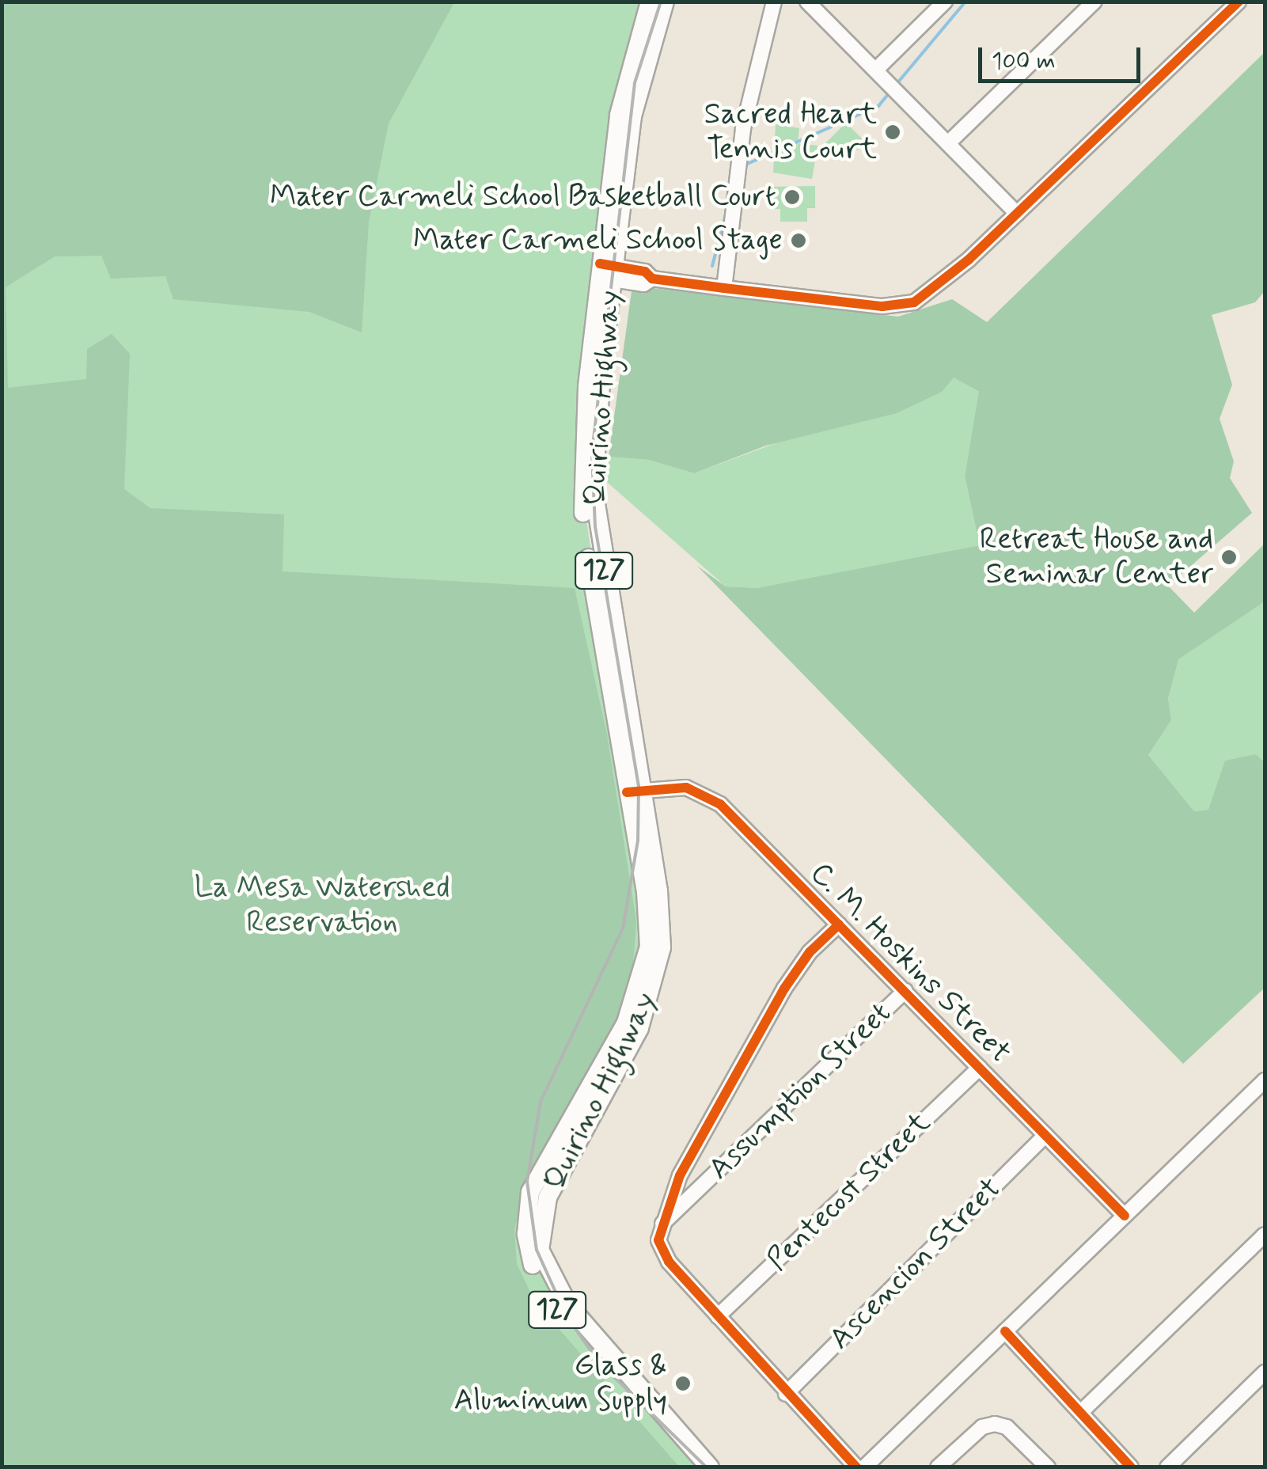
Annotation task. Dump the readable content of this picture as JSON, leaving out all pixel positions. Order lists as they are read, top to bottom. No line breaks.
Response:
{"streets":{"main road":["Quirino Highway","127"],"street":["C. M. Hoskins Street","Assumption Street","Pentecost Street","Ascencion Street"]},"crossings":[["Quirino Highway","C. M. Hoskins Street"],["C. M. Hoskins Street","Assumption Street"],["C. M. Hoskins Street","Pentecost Street"],["C. M. Hoskins Street","Ascencion Street"]],"parks":["La Mesa Watershed Reservation"],"places":["Sacred Heart Tennis Court","Mater Carmeli School Basketball Court","Mater Carmeli School Stage","Retreat House and Seminar Center","Glass & Aluminum Supply"],"scale_bar":"100 m"}
